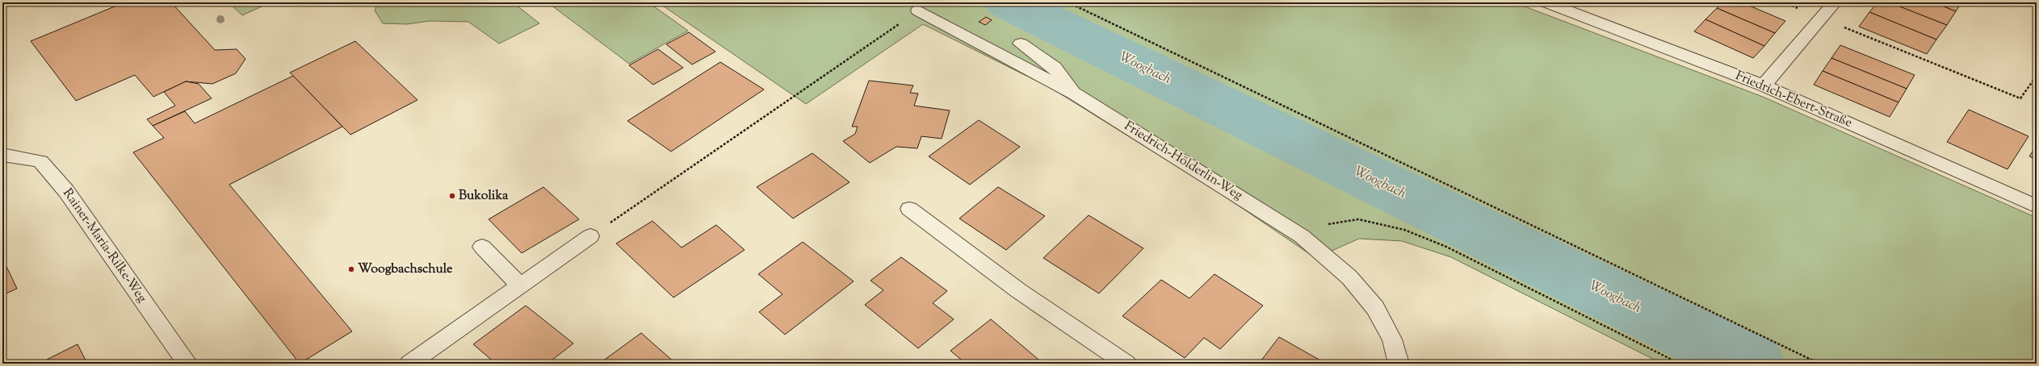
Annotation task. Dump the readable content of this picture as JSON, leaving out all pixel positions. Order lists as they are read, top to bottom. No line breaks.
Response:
{"streets":{"street":["Friedrich-Ebert-Straße","Friedrich-Hölderlin-Weg","Rainer-Maria-Rilke-Weg"]},"water":["Woogbach"],"places":["Bukolika","Woogbachschule"]}
